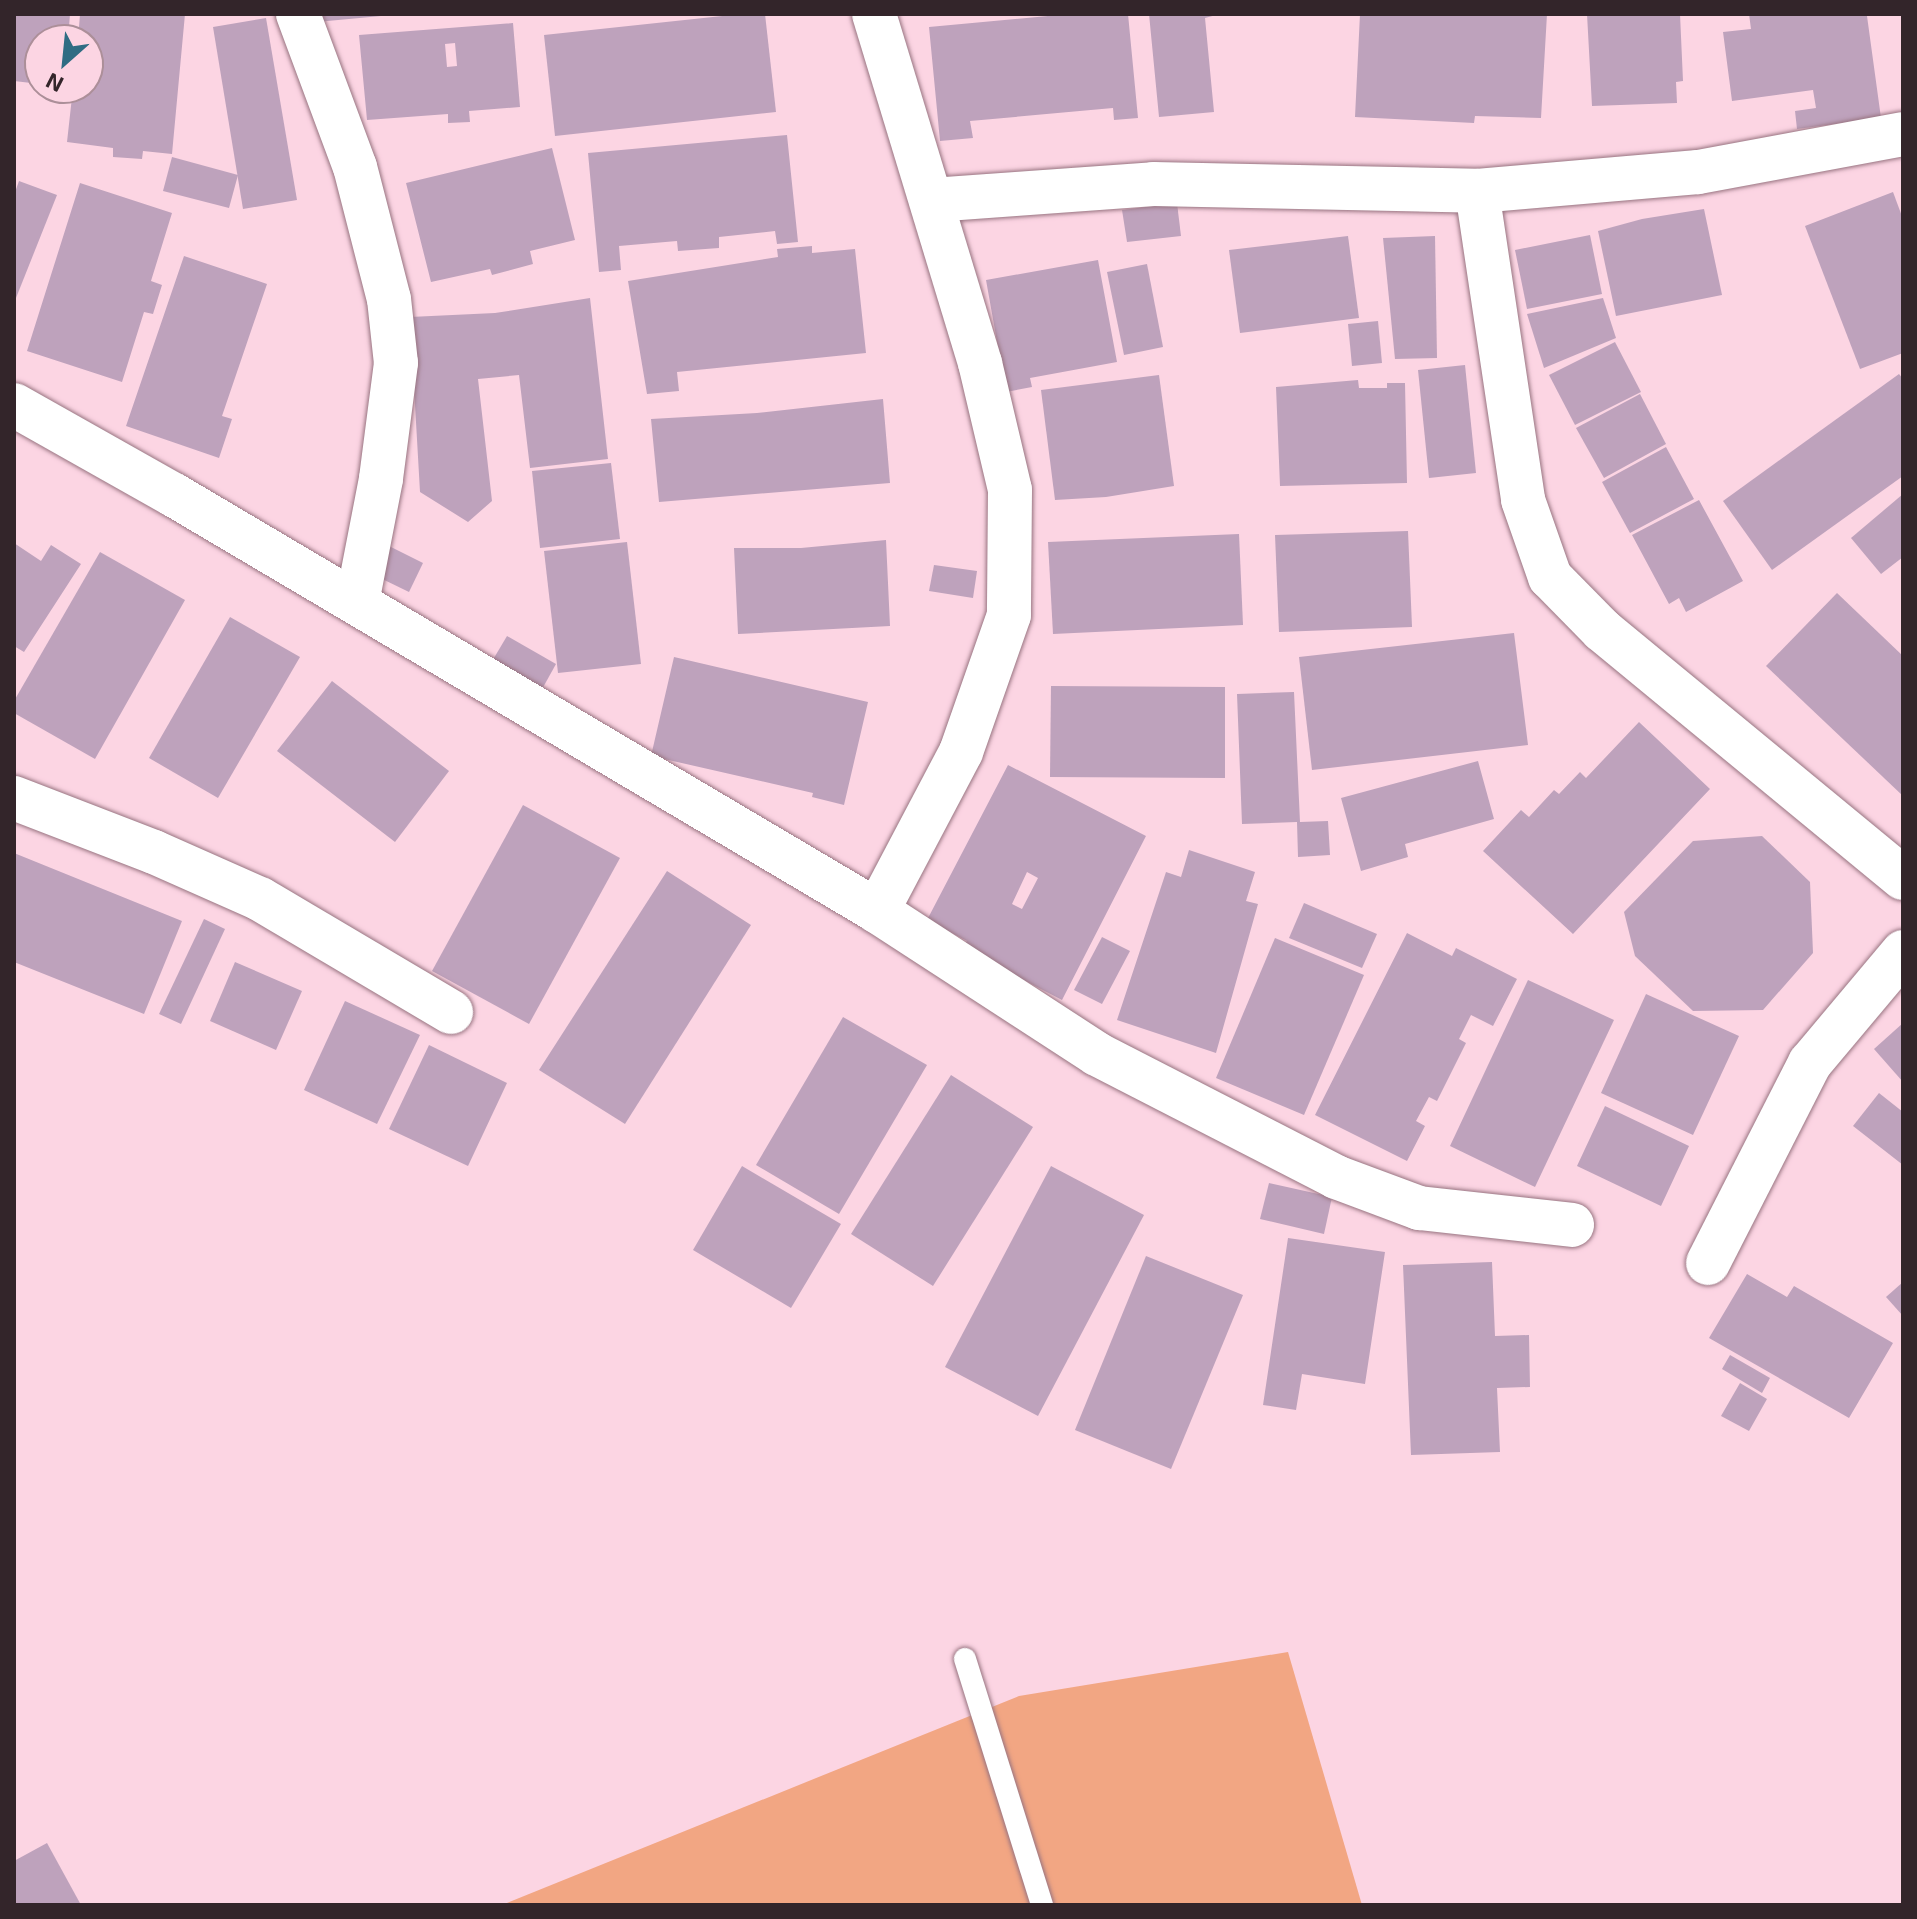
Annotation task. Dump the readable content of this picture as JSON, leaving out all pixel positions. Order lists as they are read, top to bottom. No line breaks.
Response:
{"north":"bottom left"}
